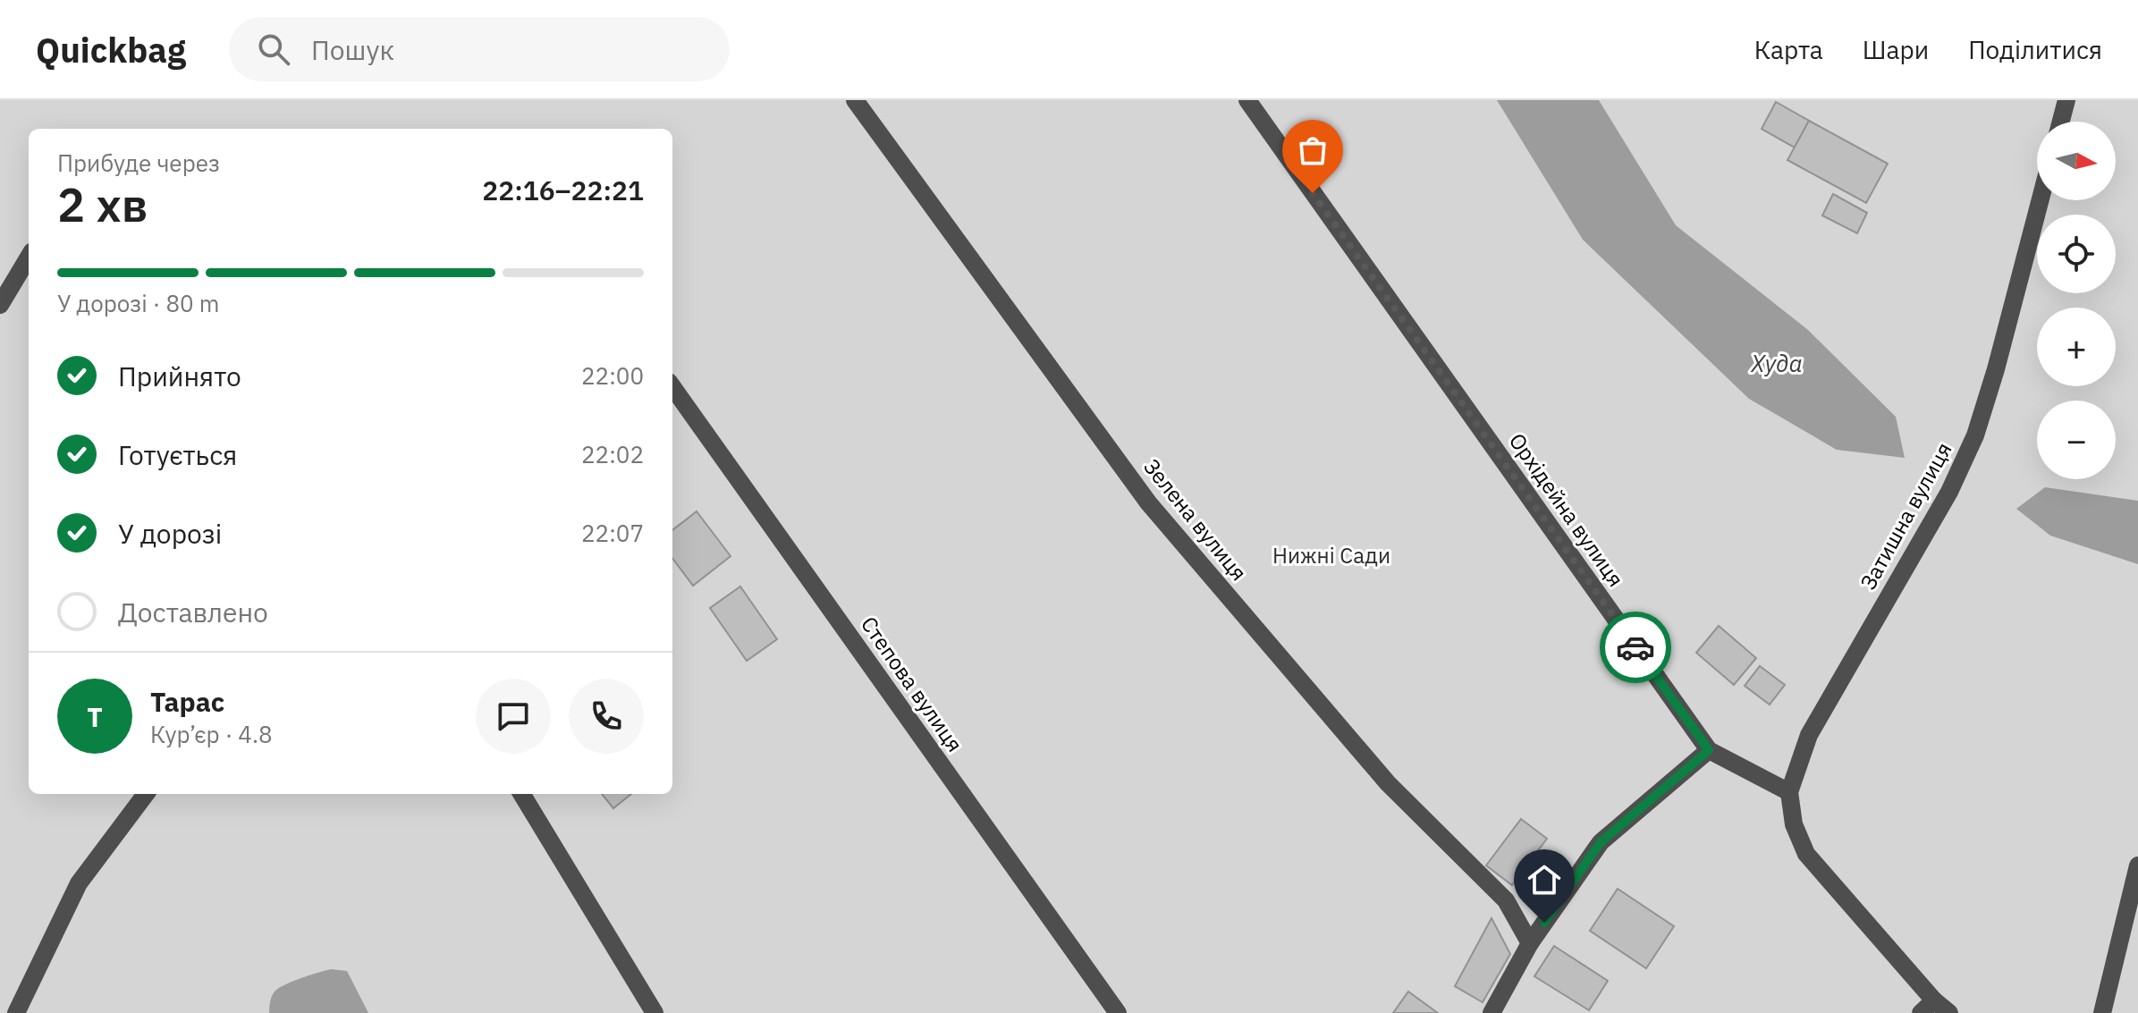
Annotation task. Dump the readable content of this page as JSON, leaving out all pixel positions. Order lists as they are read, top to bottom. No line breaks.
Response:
{"streets":{"street":["Орхідейна вулиця","Затишна вулиця","Зелена вулиця","Степова вулиця"]},"crossings":[["Орхідейна вулиця","Затишна вулиця"]],"water":["Худа"],"parks":["Нижні Сади"],"north":"right","page":{"header":"Quickbag","search":"Пошук","nav":["Карта","Шари","Поділитися"],"map_buttons":["+","−"],"heading":["2 хв","Прибуде через","22:16–22:21"],"panel":["Тарас","Кур’єр · 4.8"],"bar":"У дорозі · 80 m","list":[["Прийнято","22:00"],["Готується","22:02"],["У дорозі","22:07"],"Доставлено"],"round":"Т"}}
